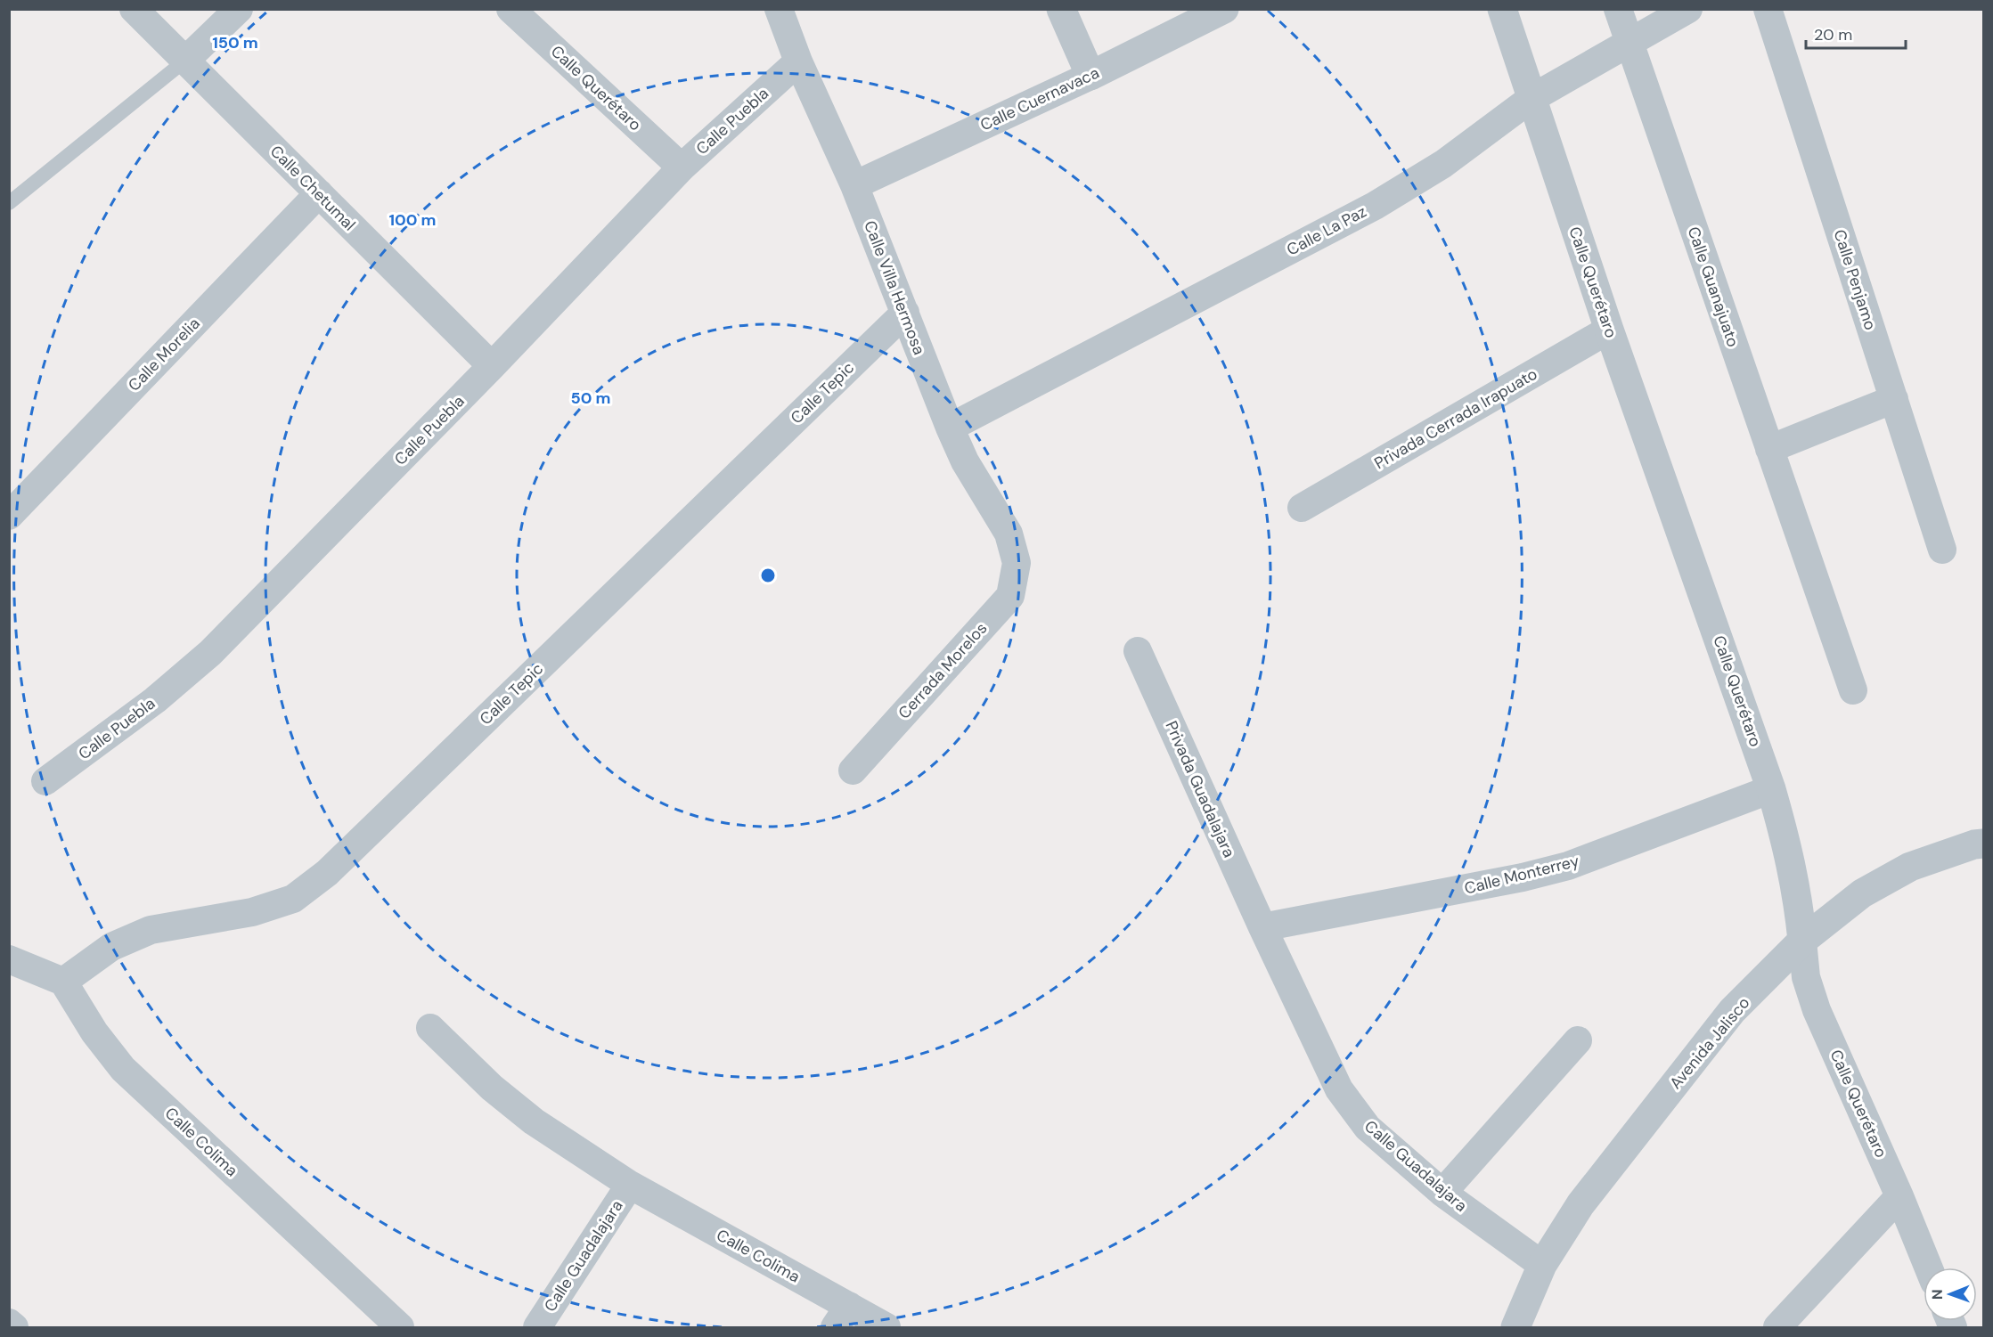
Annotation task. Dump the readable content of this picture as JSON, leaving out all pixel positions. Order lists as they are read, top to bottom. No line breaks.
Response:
{"streets":{"street":["Calle Querétaro","Calle Cuernavaca","Calle Puebla","Calle Chetumal","Calle La Paz","Calle Penjamo","Calle Guanajuato","Calle Villa Hermosa","Calle Morelia","Calle Tepic","Privada Cerrada Irapuato","Cerrada Morelos","Privada Guadalajara","Calle Monterrey","Avenida Jalisco","Calle Colima","Calle Guadalajara"]},"crossings":[["Calle Querétaro","Calle Puebla"],["Calle Querétaro","Calle La Paz"],["Calle Querétaro","Privada Cerrada Irapuato"],["Calle Querétaro","Calle Monterrey"],["Calle Querétaro","Avenida Jalisco"],["Calle Cuernavaca","Calle Villa Hermosa"],["Calle Puebla","Calle Chetumal"],["Calle Puebla","Calle Villa Hermosa"],["Calle Chetumal","Calle Morelia"],["Calle La Paz","Calle Guanajuato"],["Calle La Paz","Calle Villa Hermosa"],["Calle Villa Hermosa","Calle Tepic"],["Calle Villa Hermosa","Cerrada Morelos"],["Calle Tepic","Calle Colima"],["Privada Guadalajara","Calle Monterrey"],["Privada Guadalajara","Calle Guadalajara"],["Calle Monterrey","Calle Guadalajara"],["Avenida Jalisco","Calle Guadalajara"],["Calle Colima","Calle Guadalajara"]],"scale_bar":"20 m","north":"left","rings":["150 m","100 m","50 m"]}
